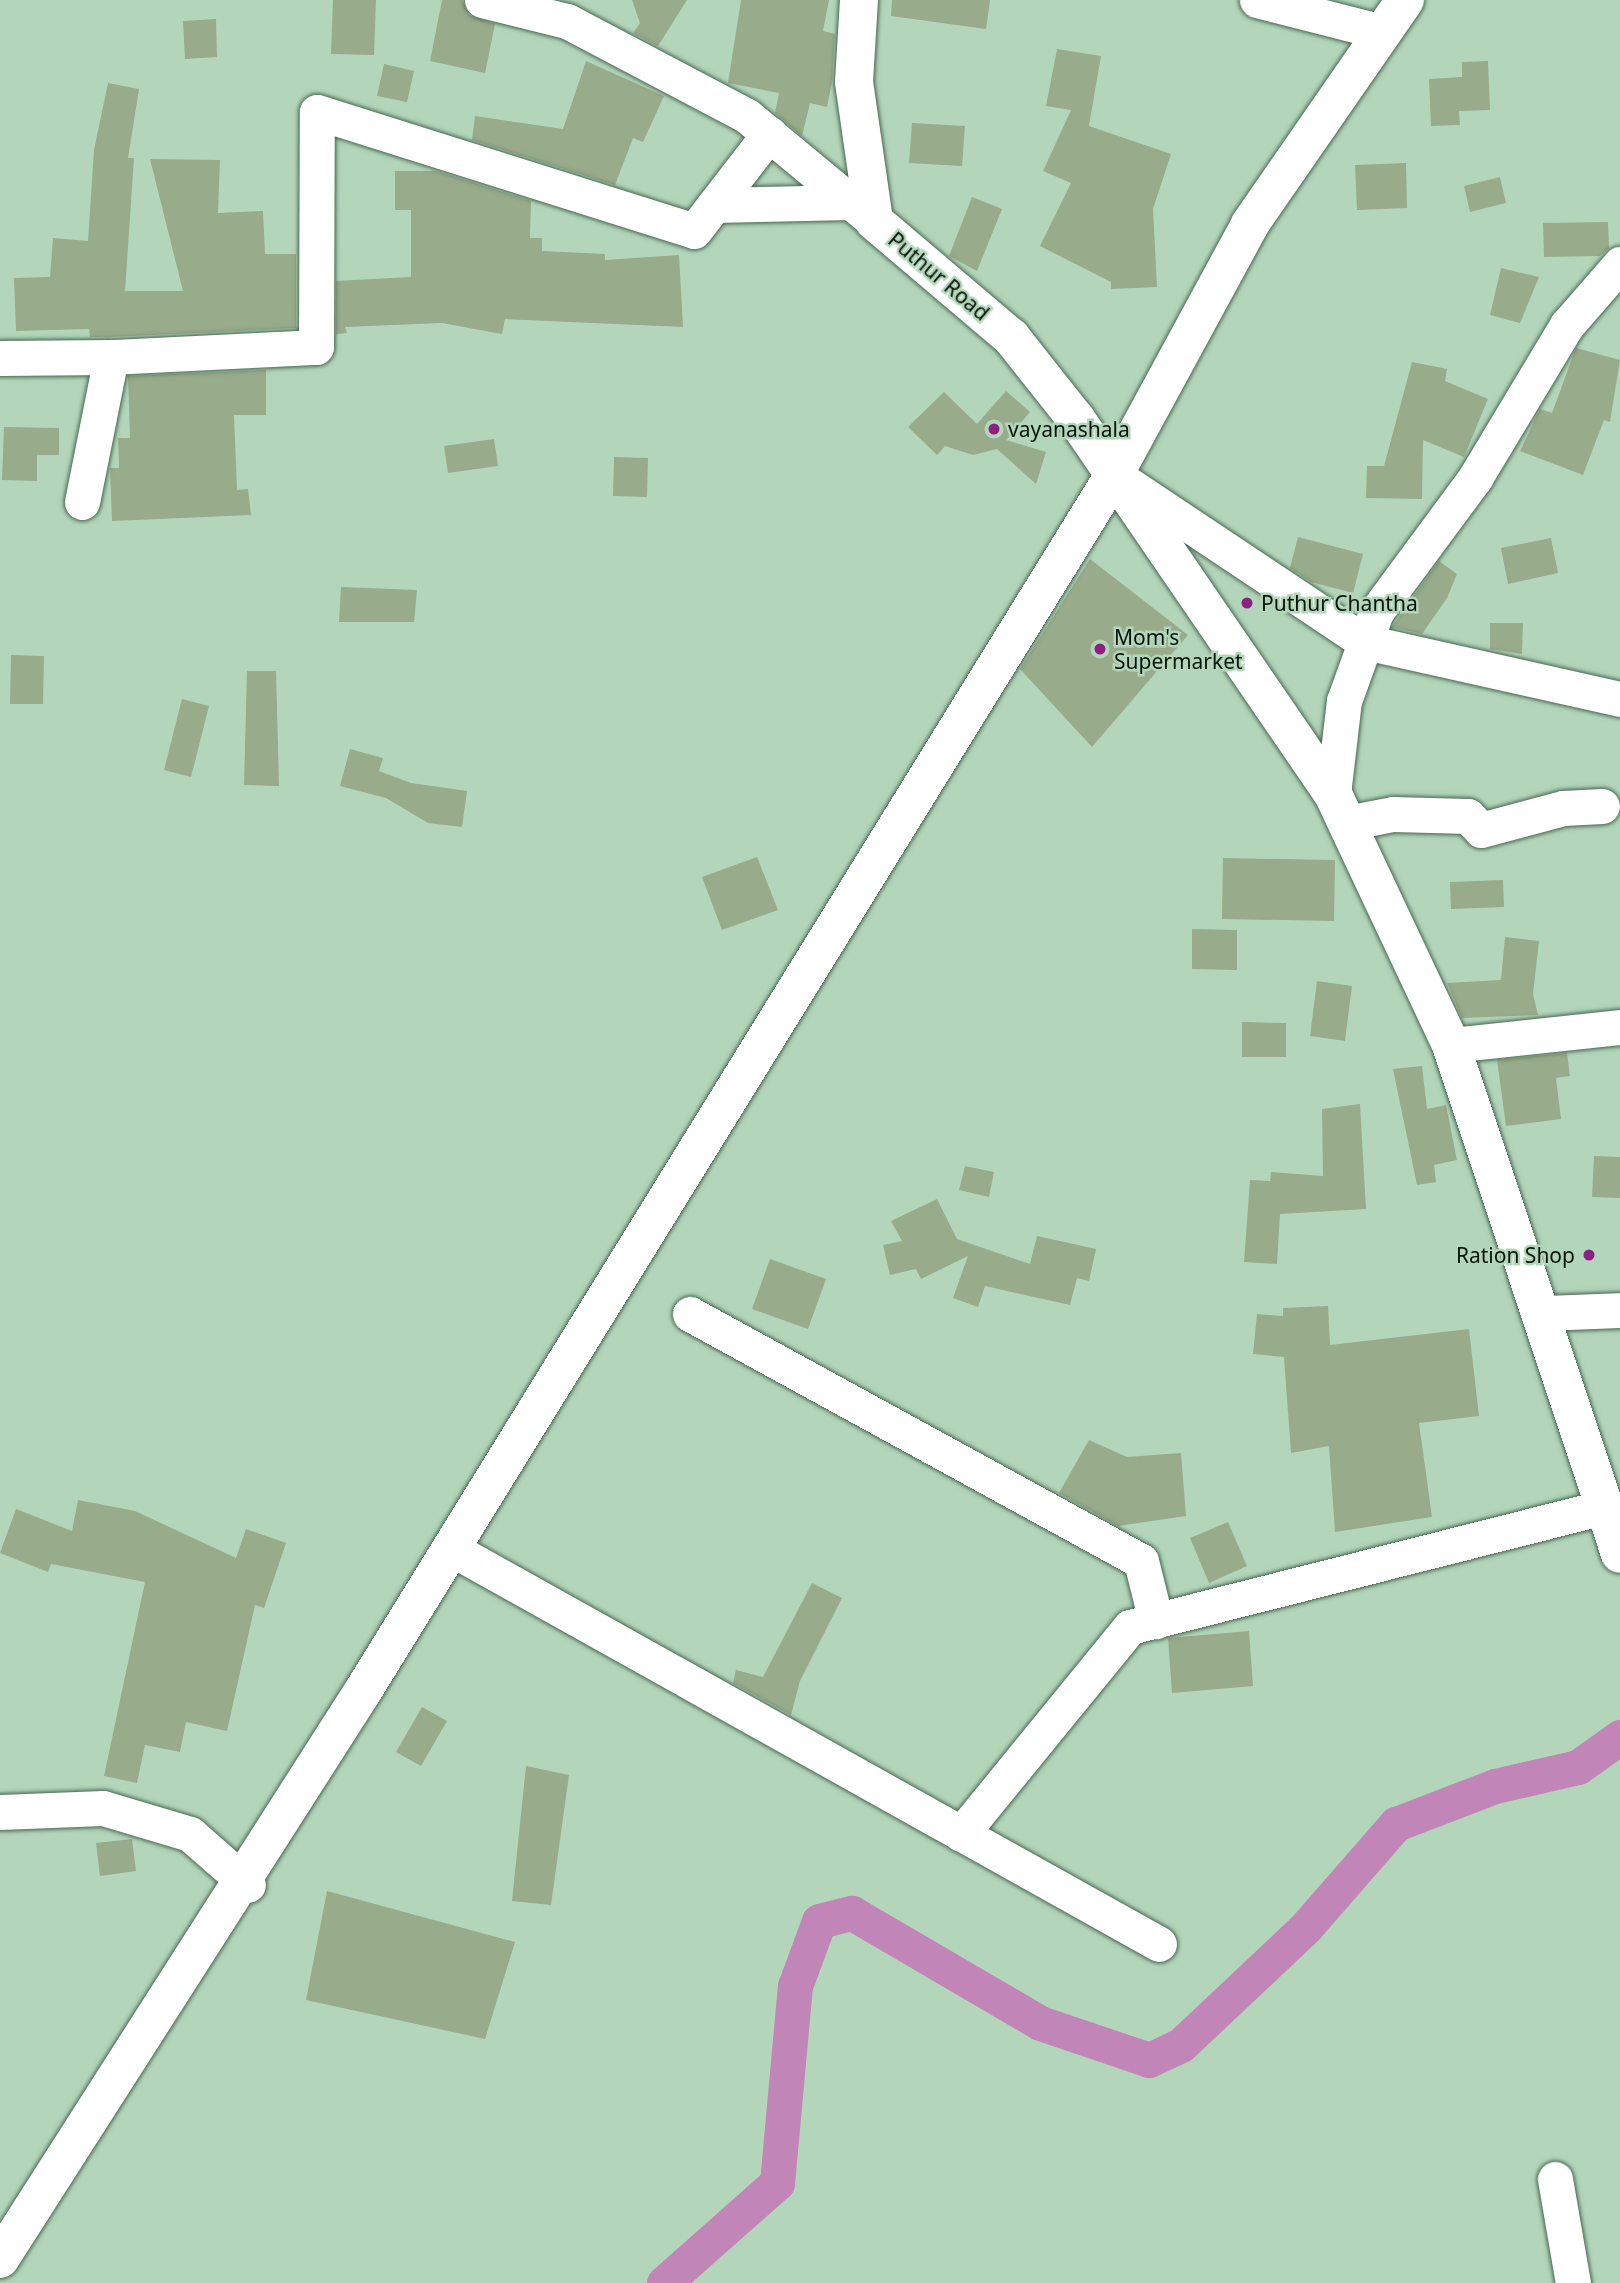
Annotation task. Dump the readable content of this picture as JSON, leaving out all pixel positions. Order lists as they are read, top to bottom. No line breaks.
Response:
{"streets":{"main road":["Puthur Road"]},"places":["vayanashala","Puthur Chantha","Mom's Supermarket","Ration Shop"]}
